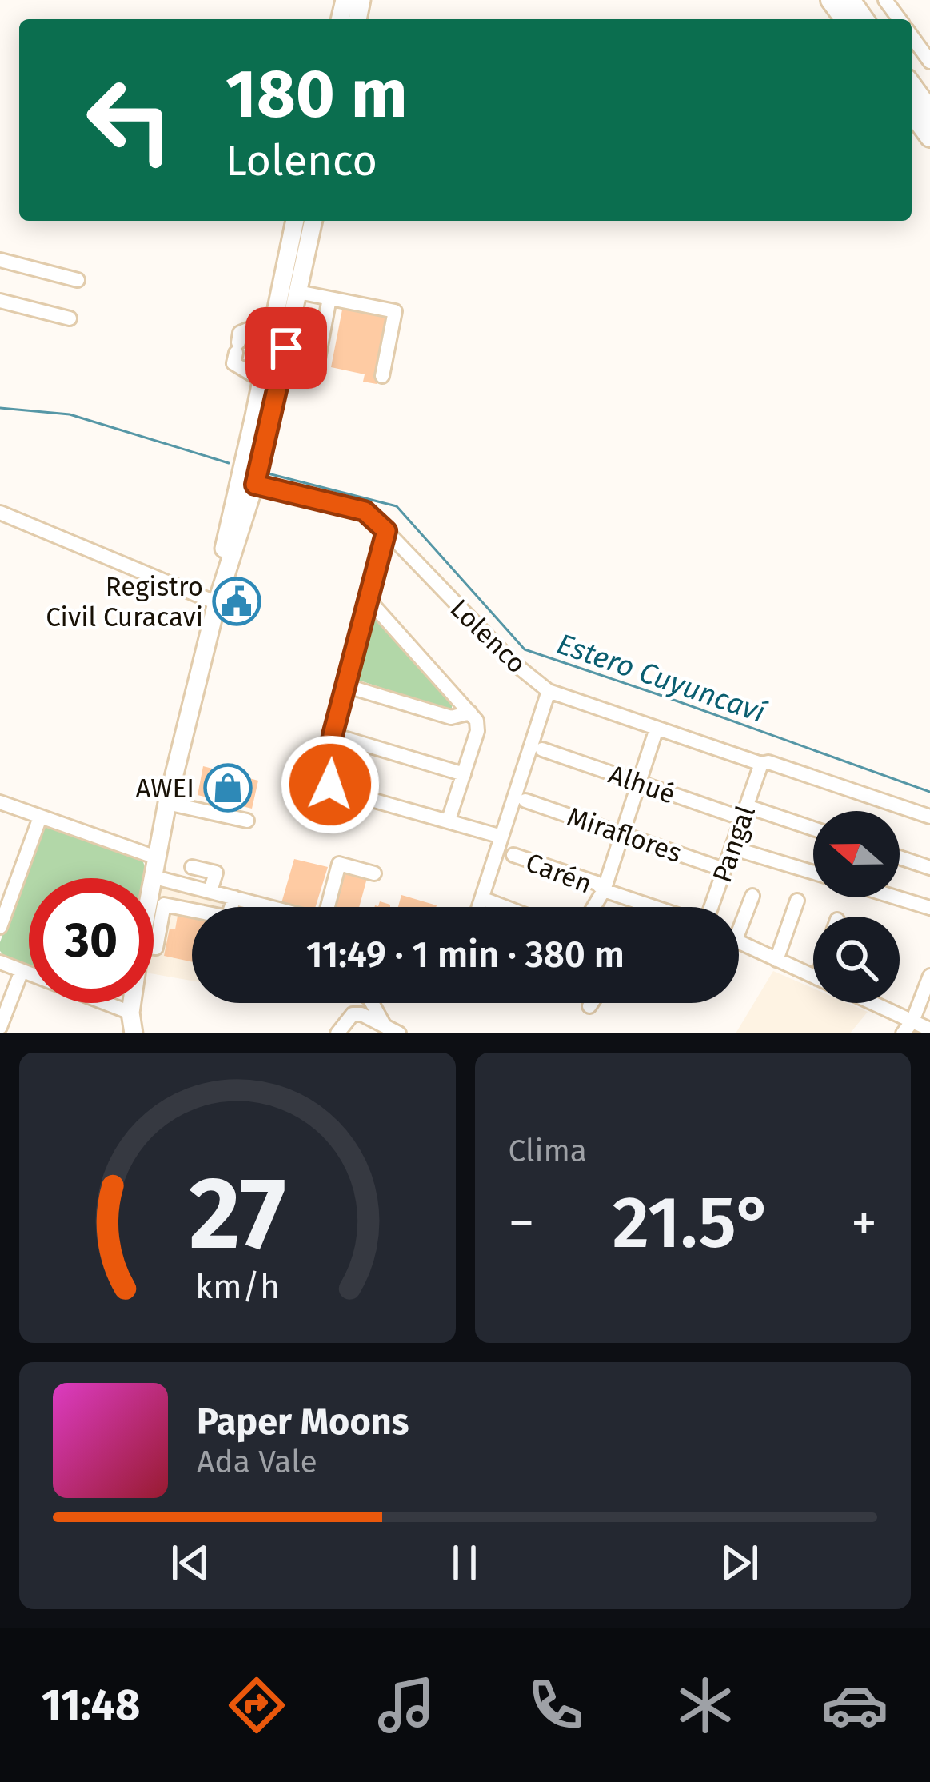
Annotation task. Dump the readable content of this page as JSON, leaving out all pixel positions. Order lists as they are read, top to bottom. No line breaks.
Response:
{"streets":{"street":["Lolenco","Alhué","Miraflores","Pangal","Carén"]},"crossings":[["Lolenco","Pangal"],["Alhué","Pangal"],["Miraflores","Pangal"]],"water":["Estero Cuyuncaví"],"places":{"public building":["Registro Civil Curacavi"],"shop":["AWEI"]},"north":"left","page":{"turn":["180 m","Lolenco"],"limit":"30","trip":"11:49 · 1 min · 380 m","tile":"Clima","heat":["−","21.5°","+"],"song":["Paper Moons","Ada Vale"],"tabs":"11:48","gauge":["27","km/h"]}}
